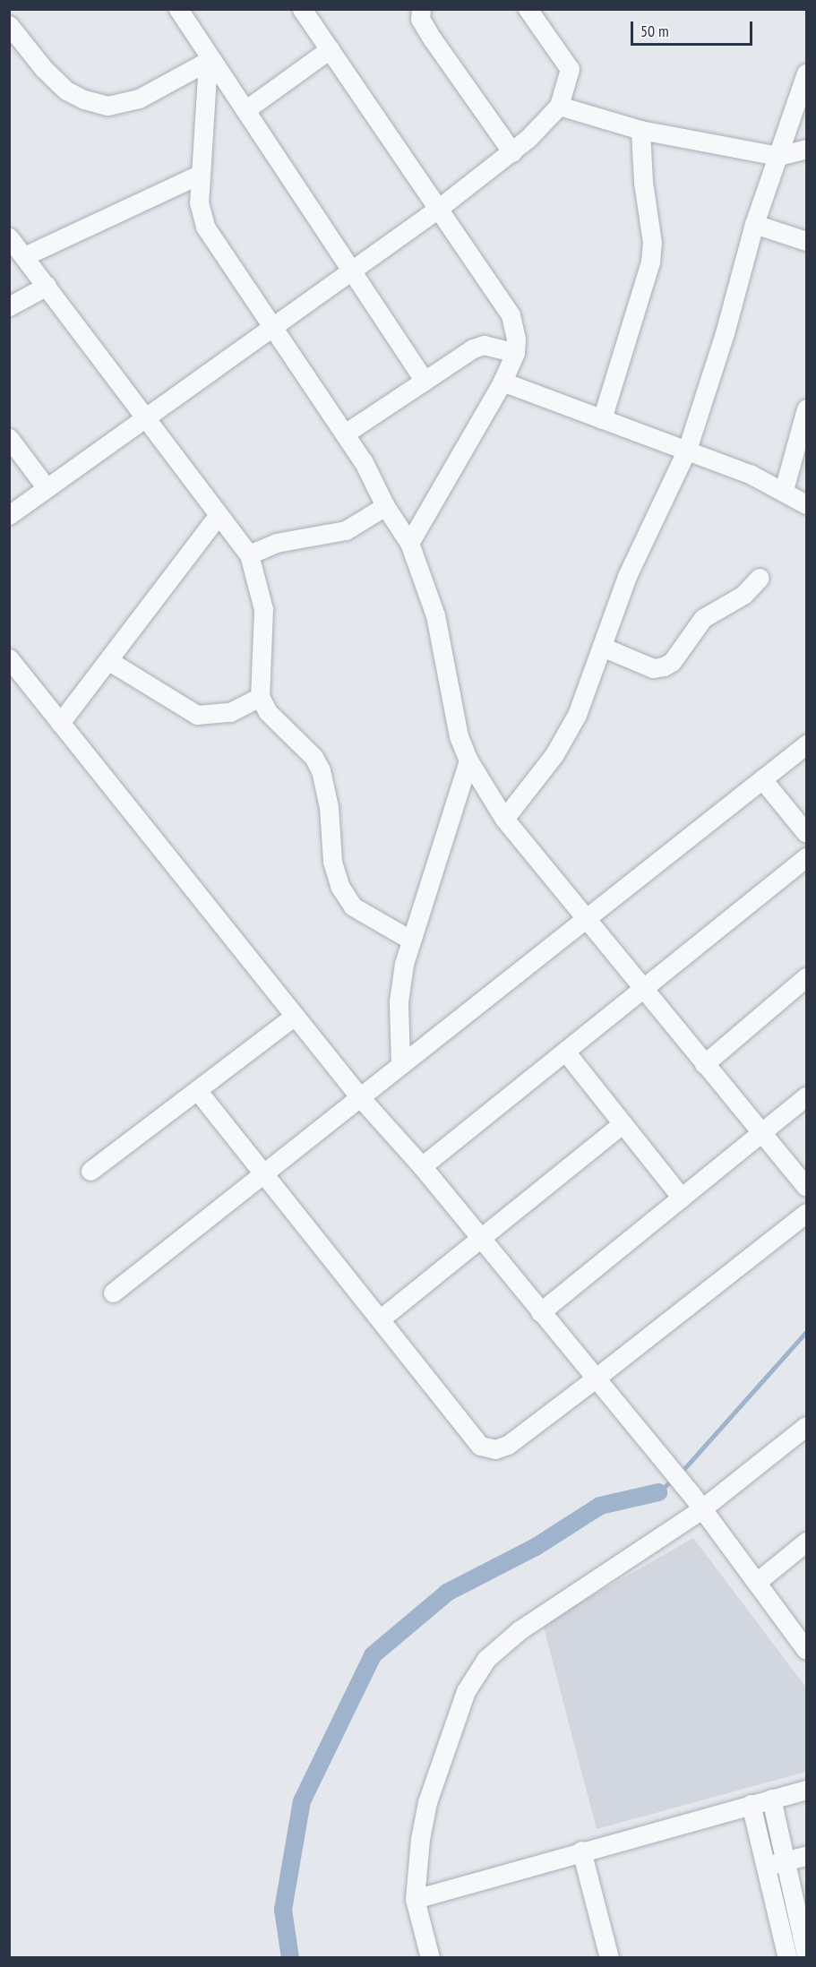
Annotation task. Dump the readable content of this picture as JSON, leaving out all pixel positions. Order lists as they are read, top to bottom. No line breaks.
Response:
{"scale_bar":"50 m"}
